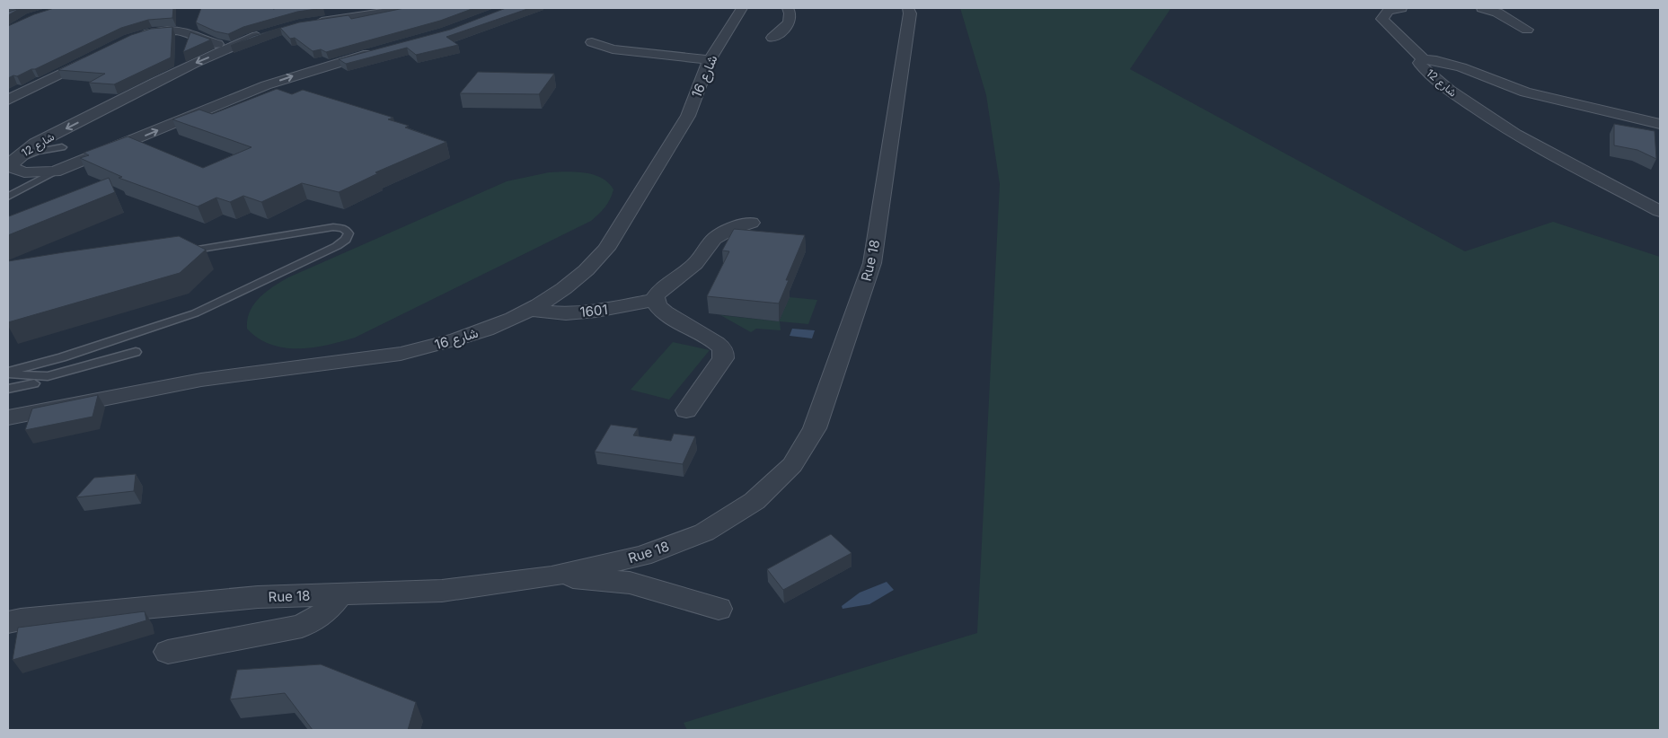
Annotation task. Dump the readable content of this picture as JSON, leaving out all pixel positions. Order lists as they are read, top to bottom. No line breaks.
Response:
{"streets":{"street":["شارع 16","شارع 12","Rue 18","1601"]},"crossings":[["شارع 16","1601"]]}
